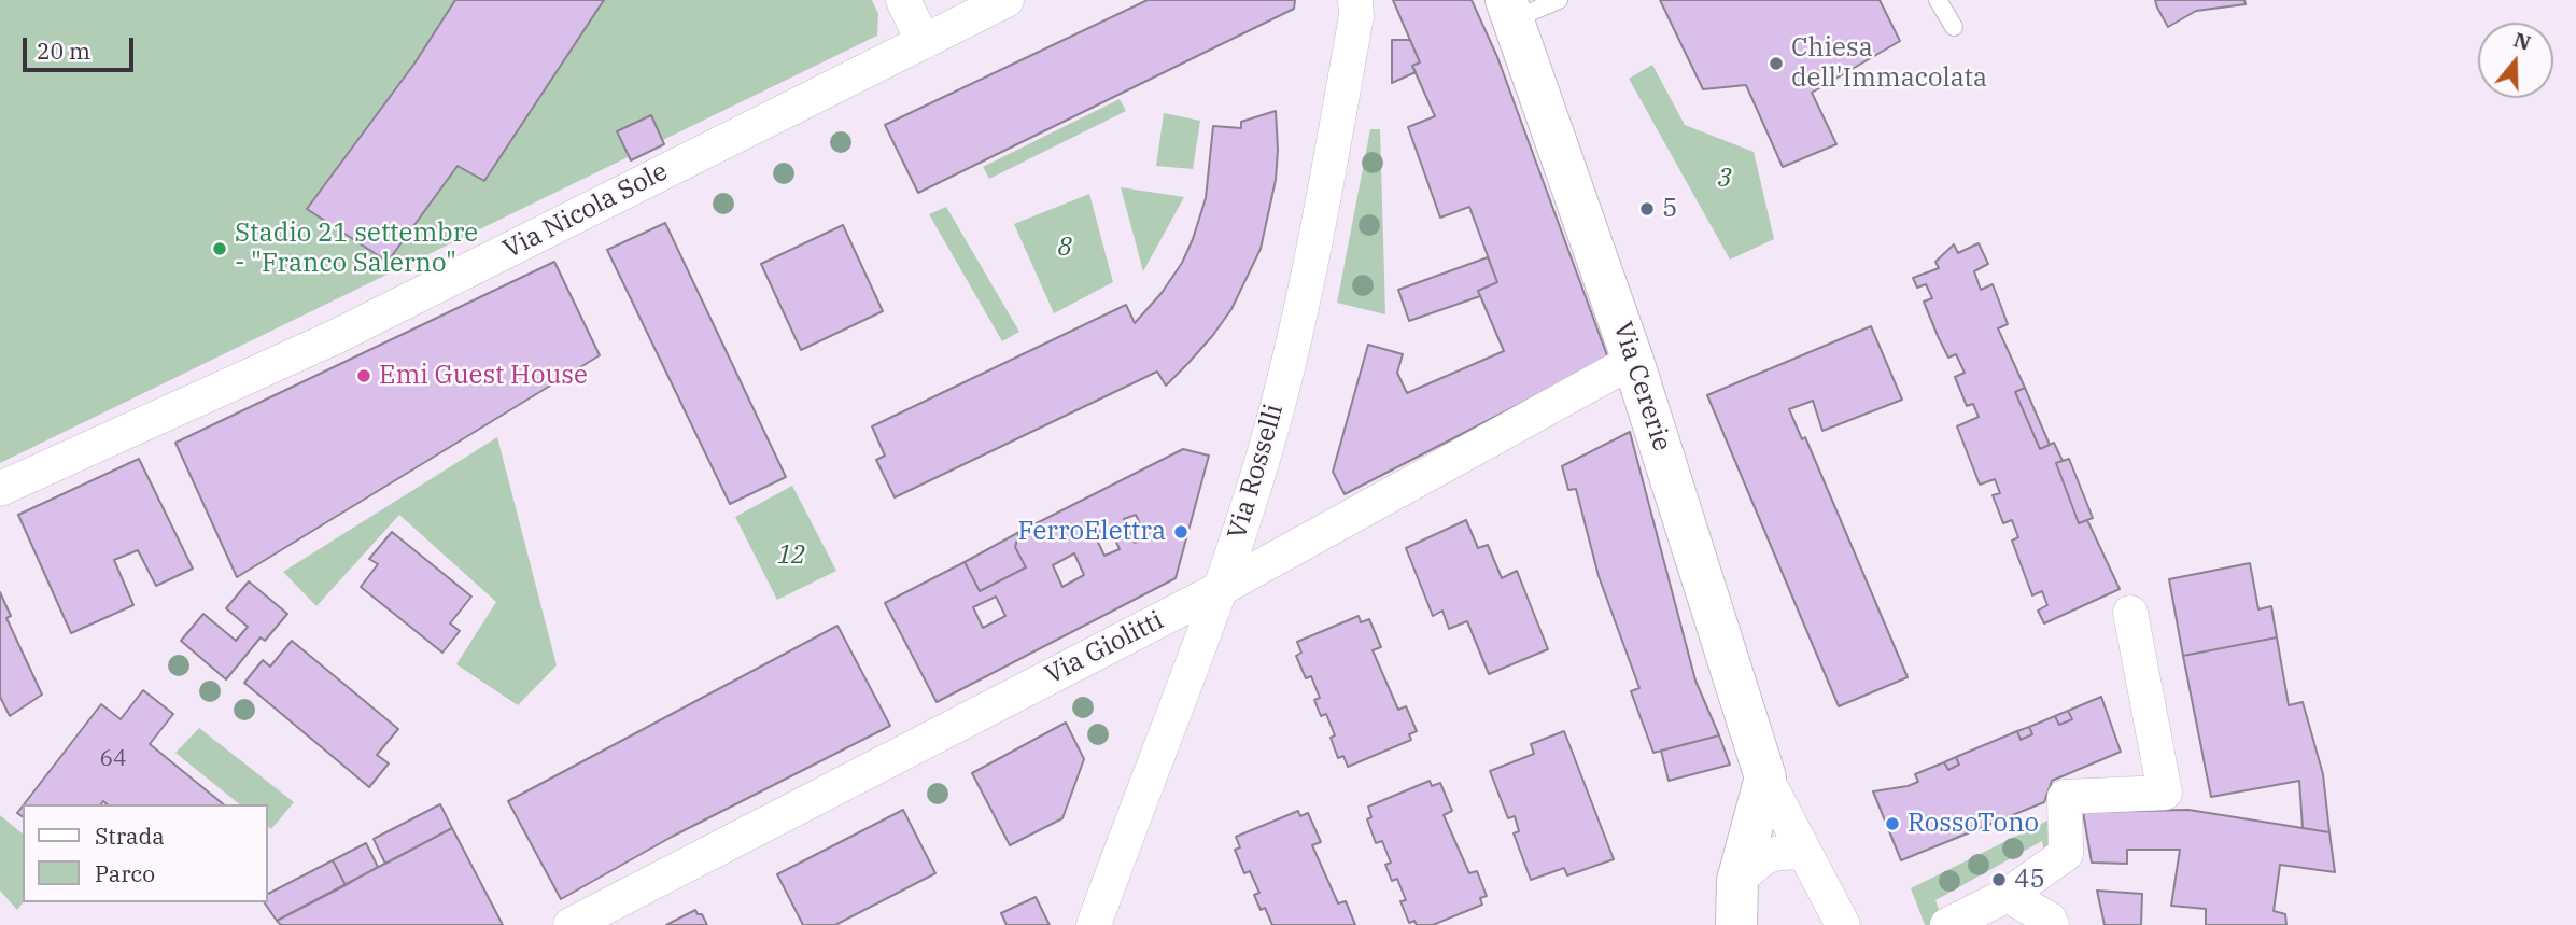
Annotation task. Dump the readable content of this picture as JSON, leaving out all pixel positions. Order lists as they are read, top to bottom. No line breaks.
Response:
{"streets":{"street":["Via Nicola Sole","Via Cererie","Via Rosselli","Via Giolitti"]},"crossings":[["Via Cererie","Via Giolitti"],["Via Rosselli","Via Giolitti"]],"parks":["3","8","12"],"places":["Chiesa dell'Immacolata","5","Stadio 21 settembre - \"Franco Salerno\"","Emi Guest House","FerroElettra","RossoTono","45"],"house_numbers":["64"],"legend":["Strada","Parco"],"scale_bar":"20 m","north":"top"}
